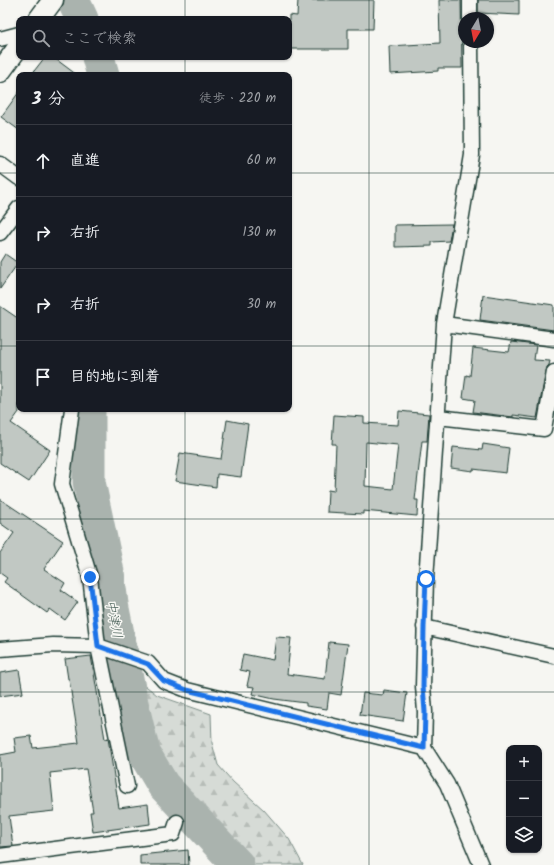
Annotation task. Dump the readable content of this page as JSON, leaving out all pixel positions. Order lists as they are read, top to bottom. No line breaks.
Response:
{"water":["中津川"],"north":"bottom","page":{"search":"ここで検索","heading":["3 分","徒歩 · 220 m"],"list":[["直進","60 m"],["右折","130 m"],["右折","30 m"],"目的地に到着"],"map_buttons":["+","−"]}}
